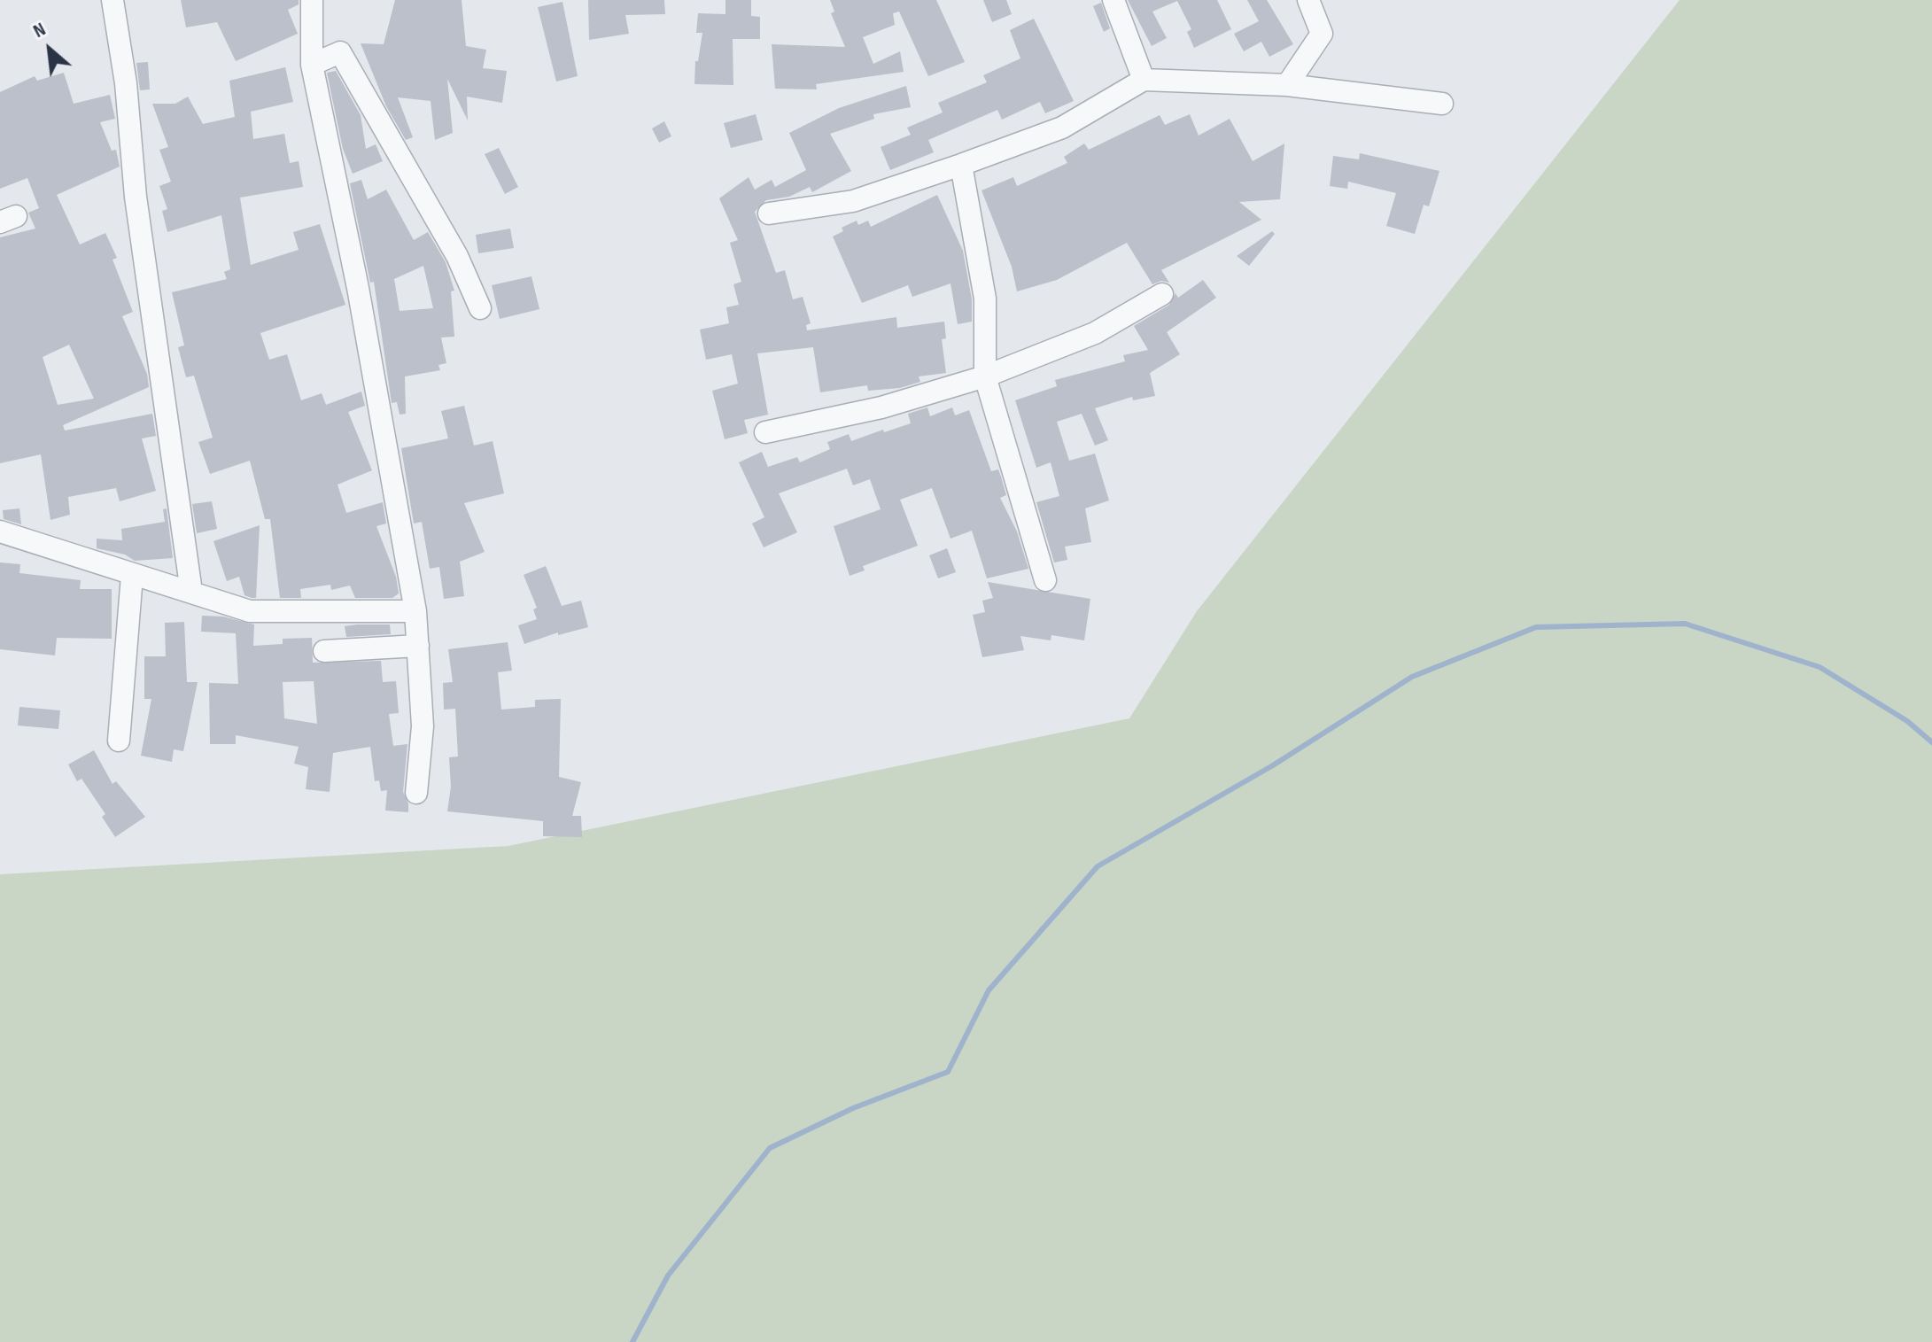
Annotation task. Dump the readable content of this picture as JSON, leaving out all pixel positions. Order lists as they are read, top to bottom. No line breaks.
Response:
{"north":"top left"}
